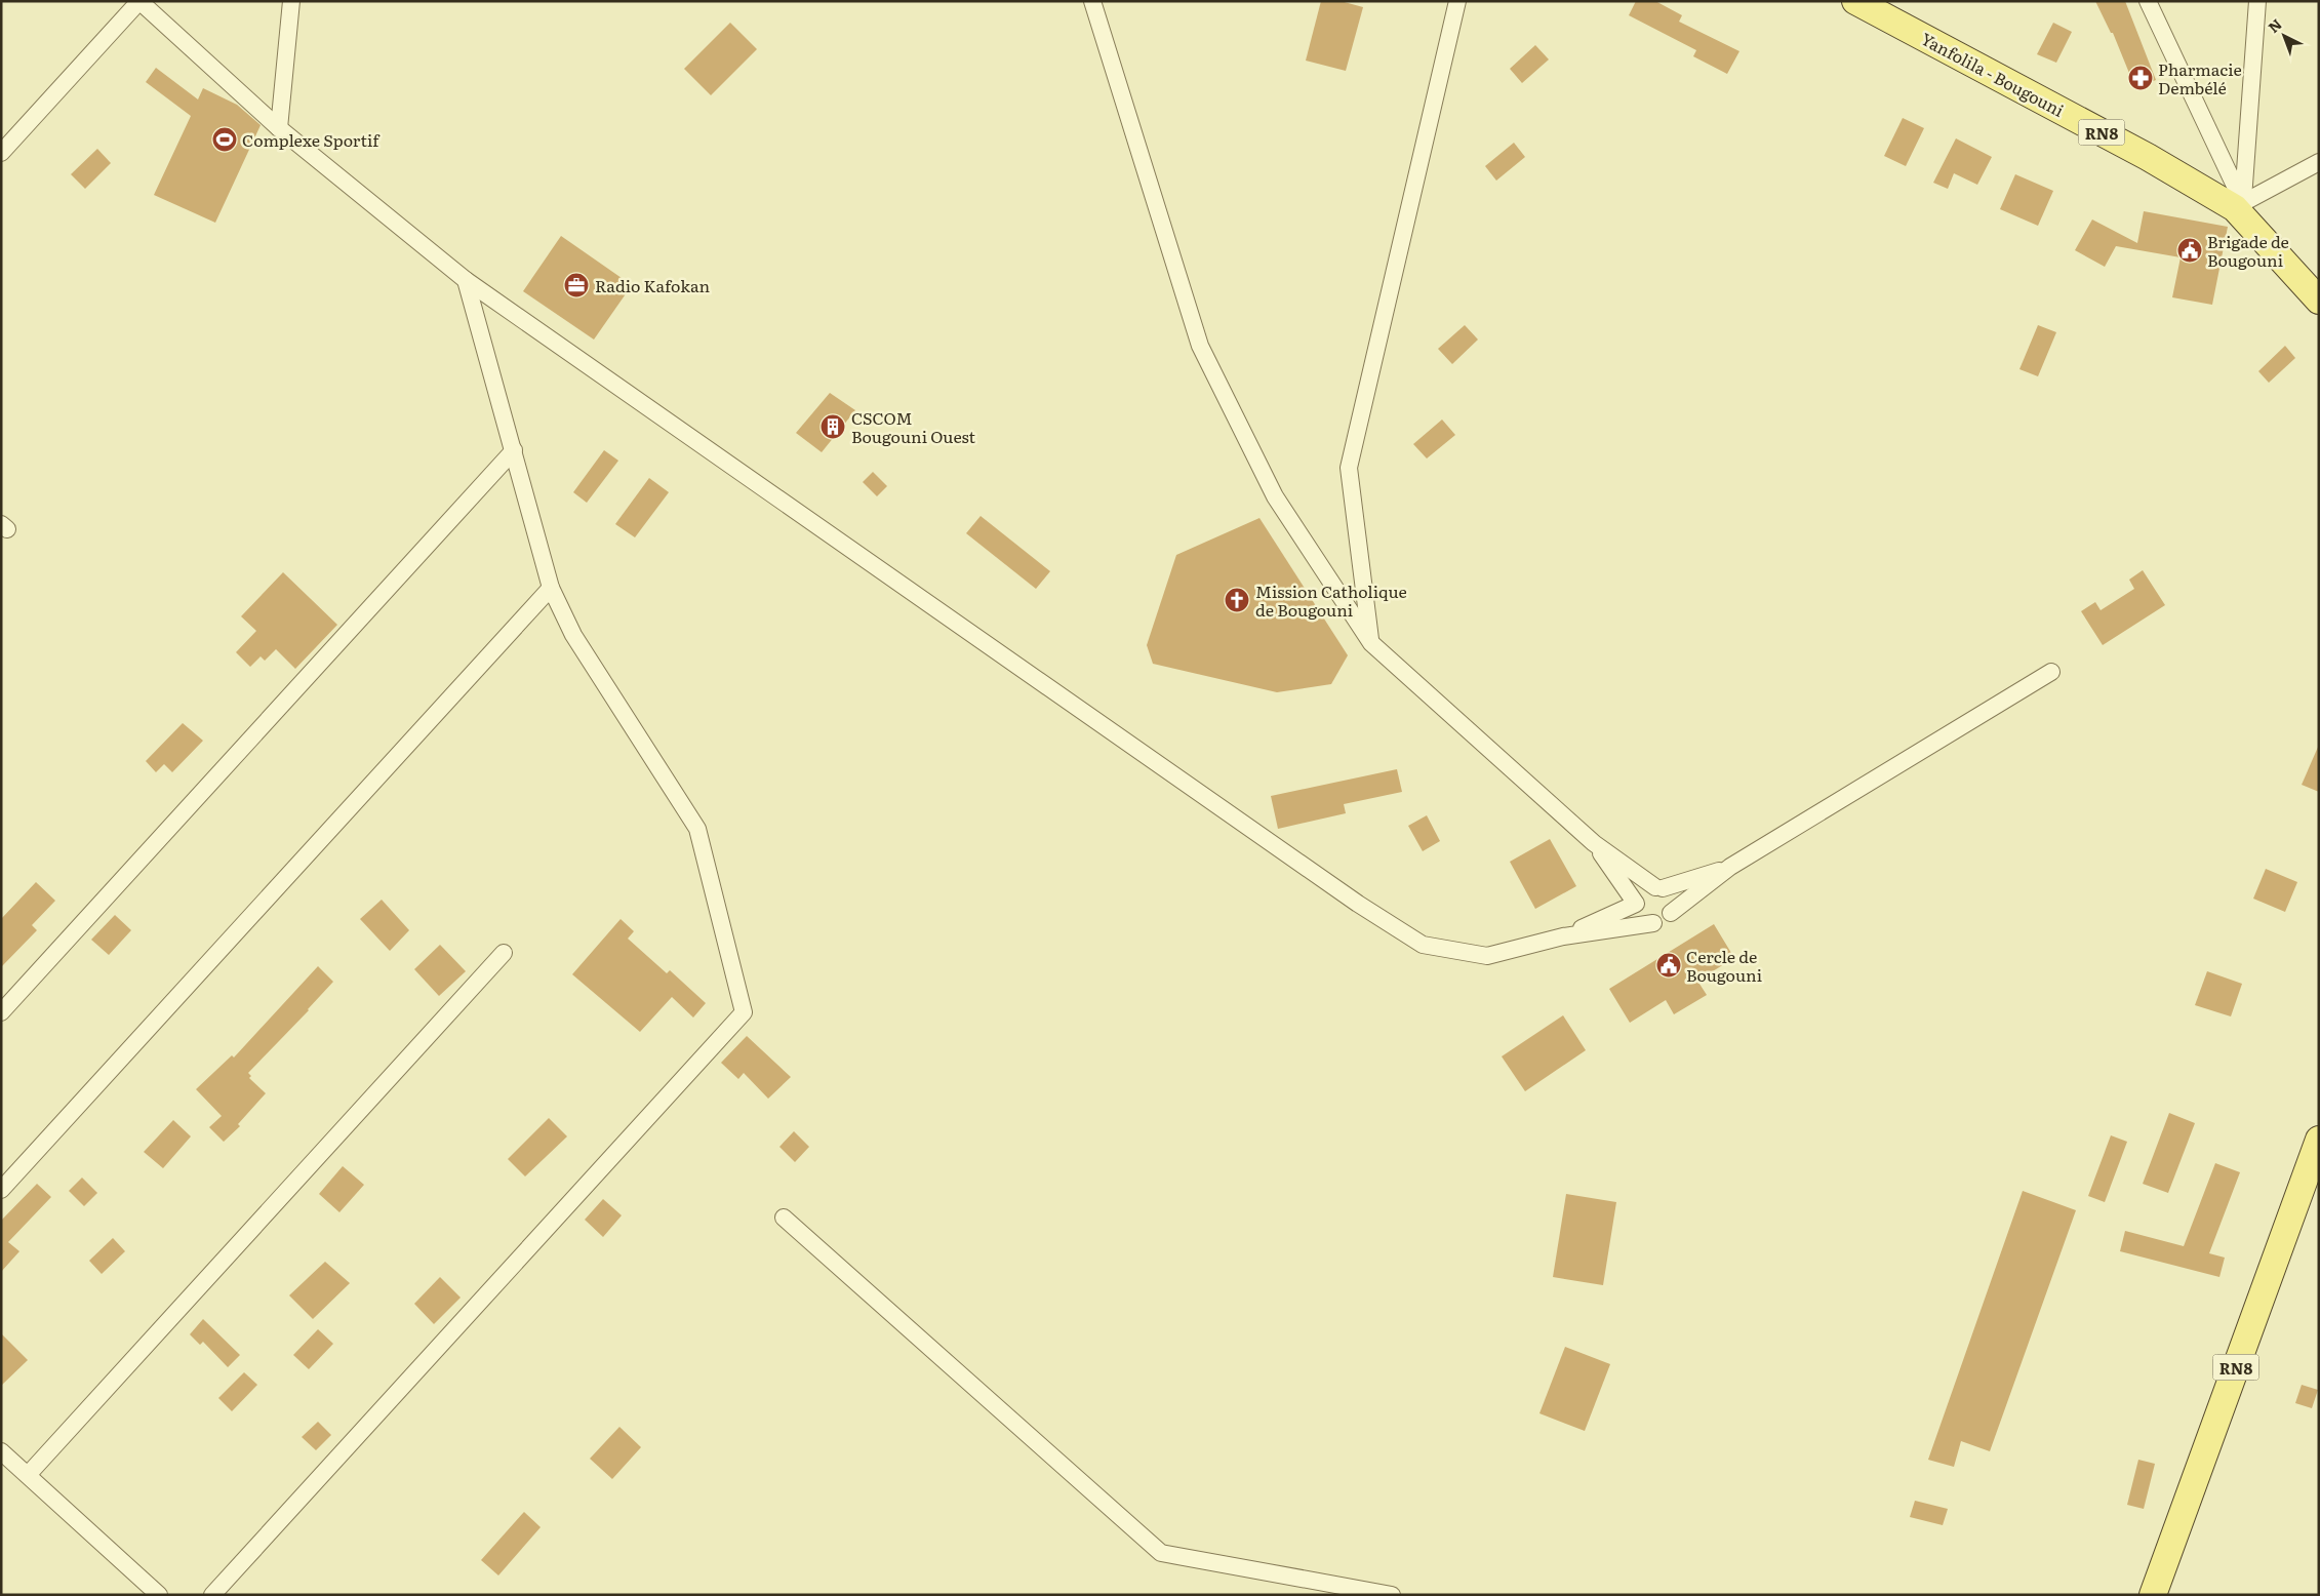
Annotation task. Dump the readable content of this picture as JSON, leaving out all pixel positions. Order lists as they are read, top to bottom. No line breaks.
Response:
{"streets":{"main road":["Yanfolila - Bougouni","RN8"]},"places":{"pharmacy":["Pharmacie Dembélé"],"sports":["Complexe Sportif"],"public building":["Brigade de Bougouni","Cercle de Bougouni"],"office":["Radio Kafokan"],"building":["CSCOM Bougouni Ouest"],"church":["Mission Catholique de Bougouni"]},"north":"top left"}
